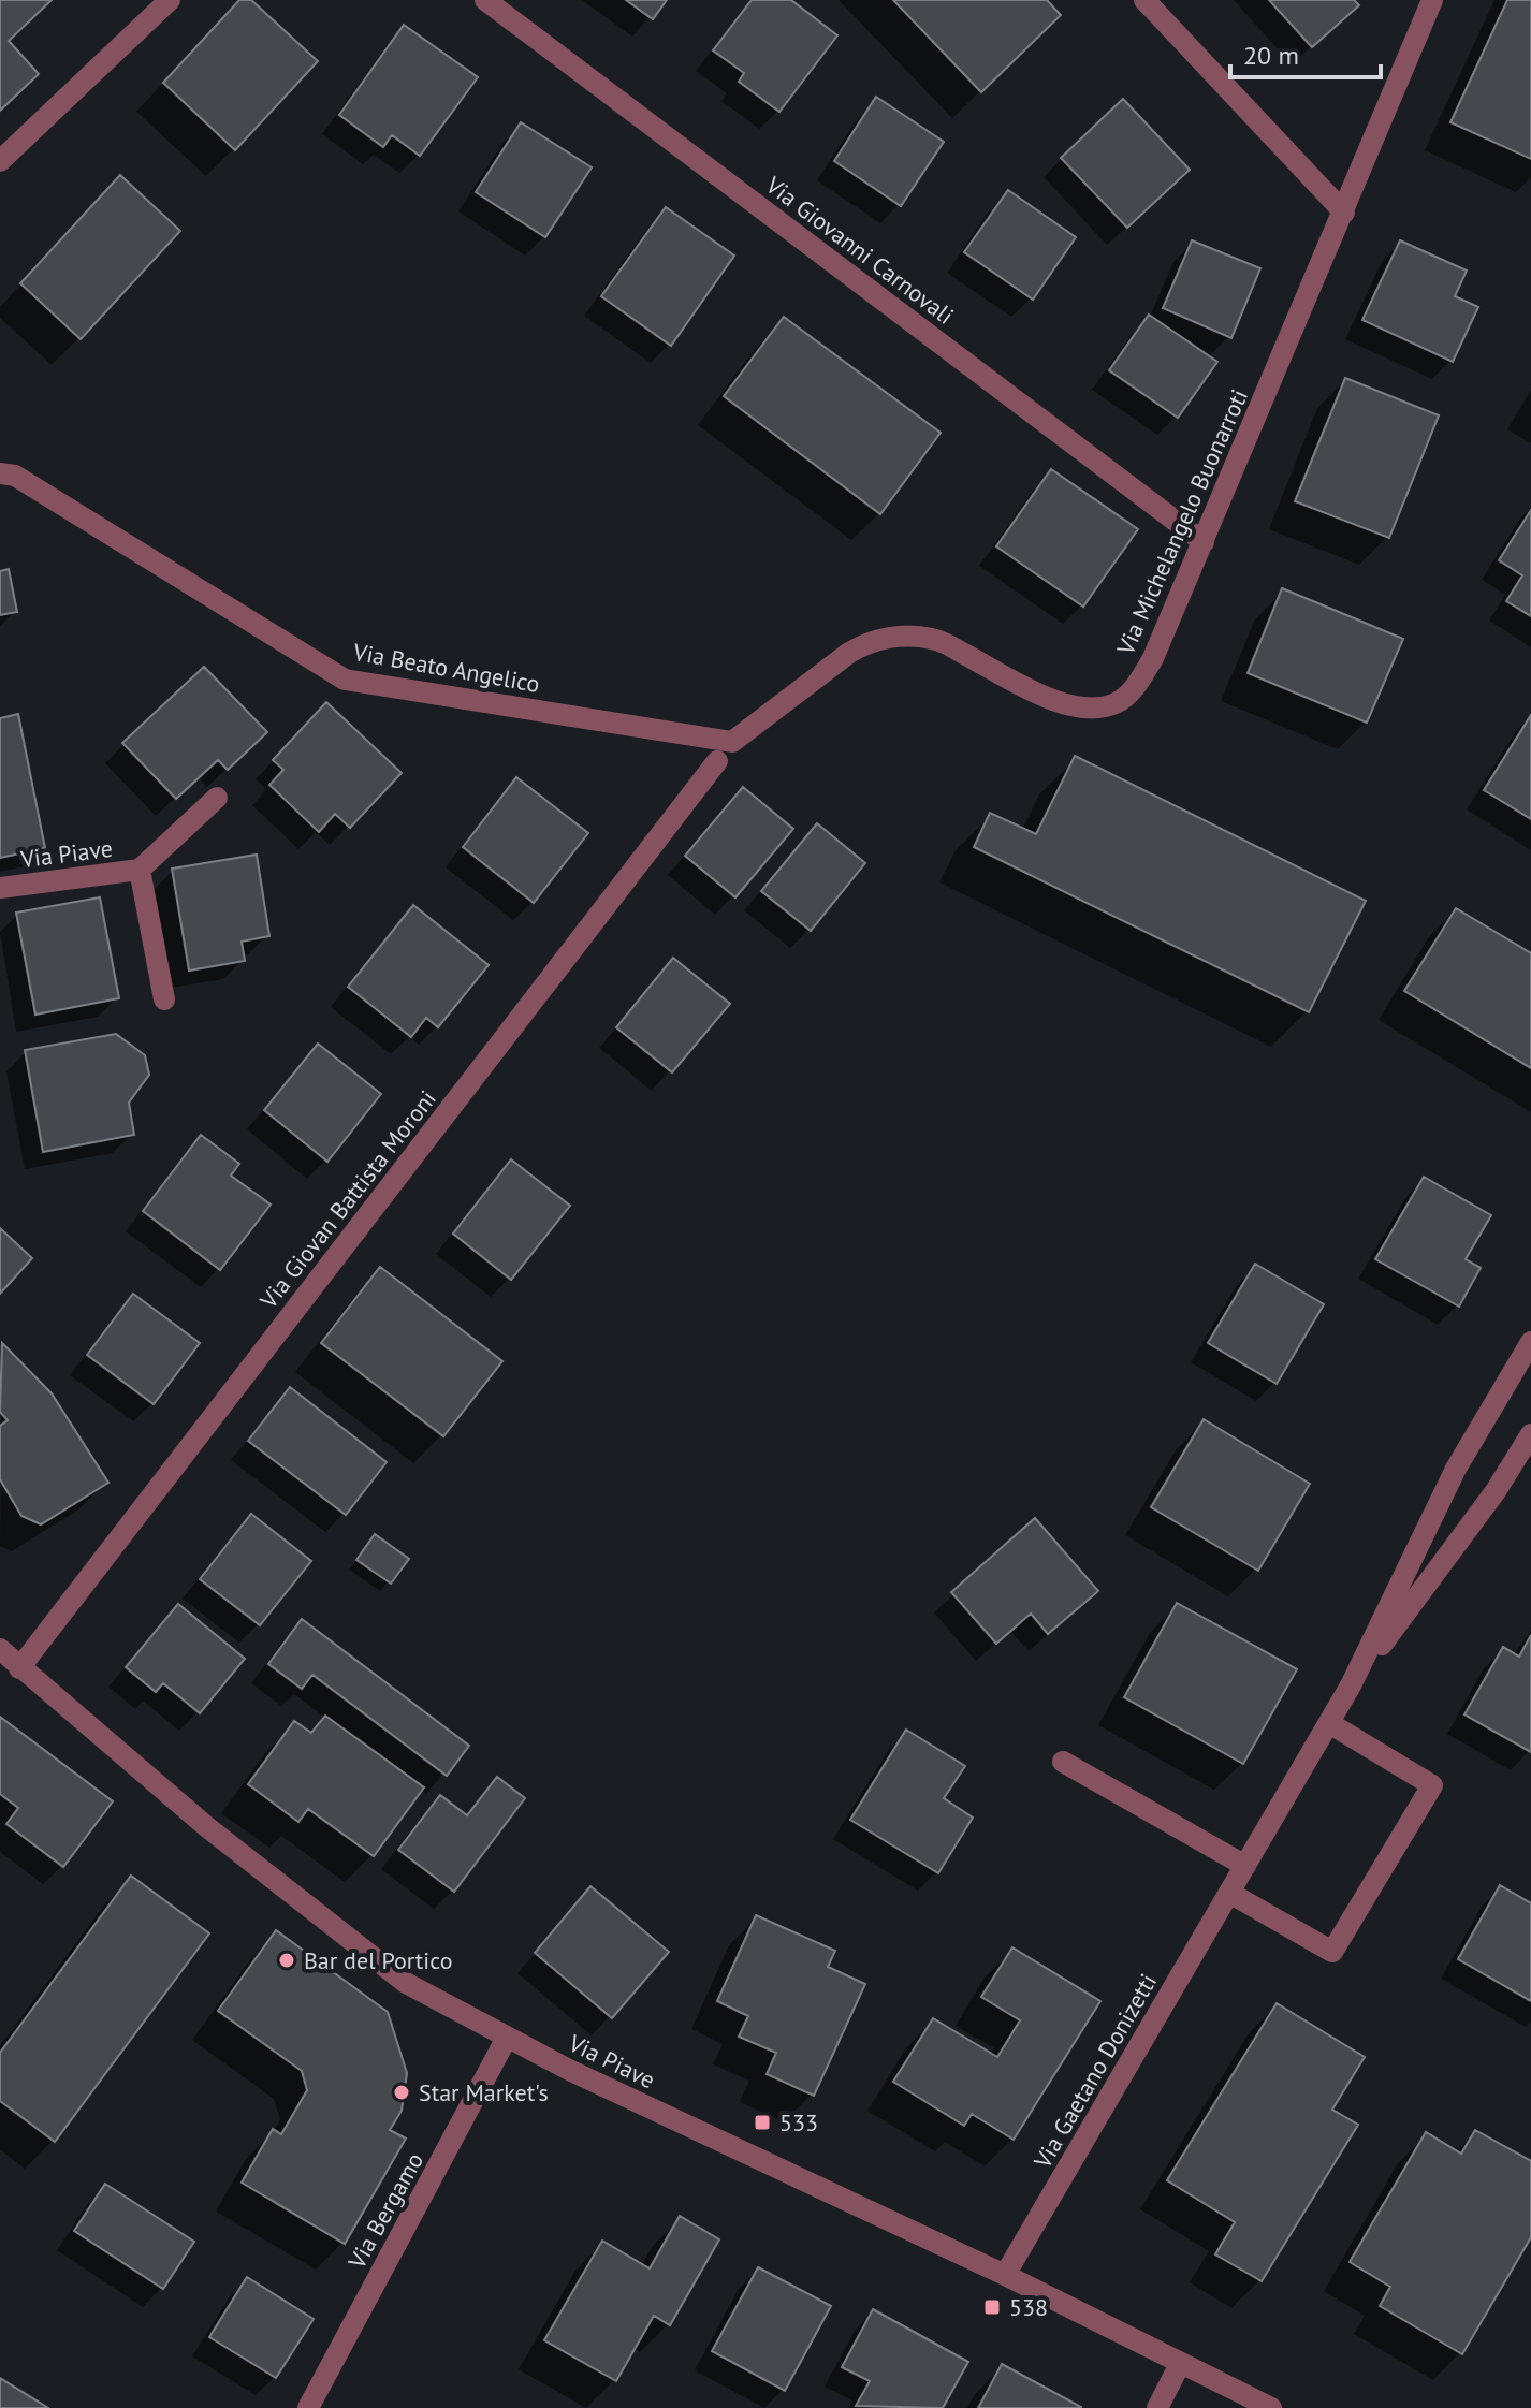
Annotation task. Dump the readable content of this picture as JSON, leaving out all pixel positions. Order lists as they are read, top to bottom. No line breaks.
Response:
{"streets":{"street":["Via Giovanni Carnovali","Via Michelangelo Buonarroti","Via Beato Angelico","Via Piave","Via Giovan Battista Moroni","Via Gaetano Donizetti","Via Bergamo"]},"crossings":[["Via Giovanni Carnovali","Via Michelangelo Buonarroti"],["Via Michelangelo Buonarroti","Via Beato Angelico"],["Via Piave","Via Giovan Battista Moroni"],["Via Piave","Via Gaetano Donizetti"],["Via Piave","Via Bergamo"]],"places":{"other":["Bar del Portico","Star Market's"],"transit":["533","538"]},"scale_bar":"20 m"}
